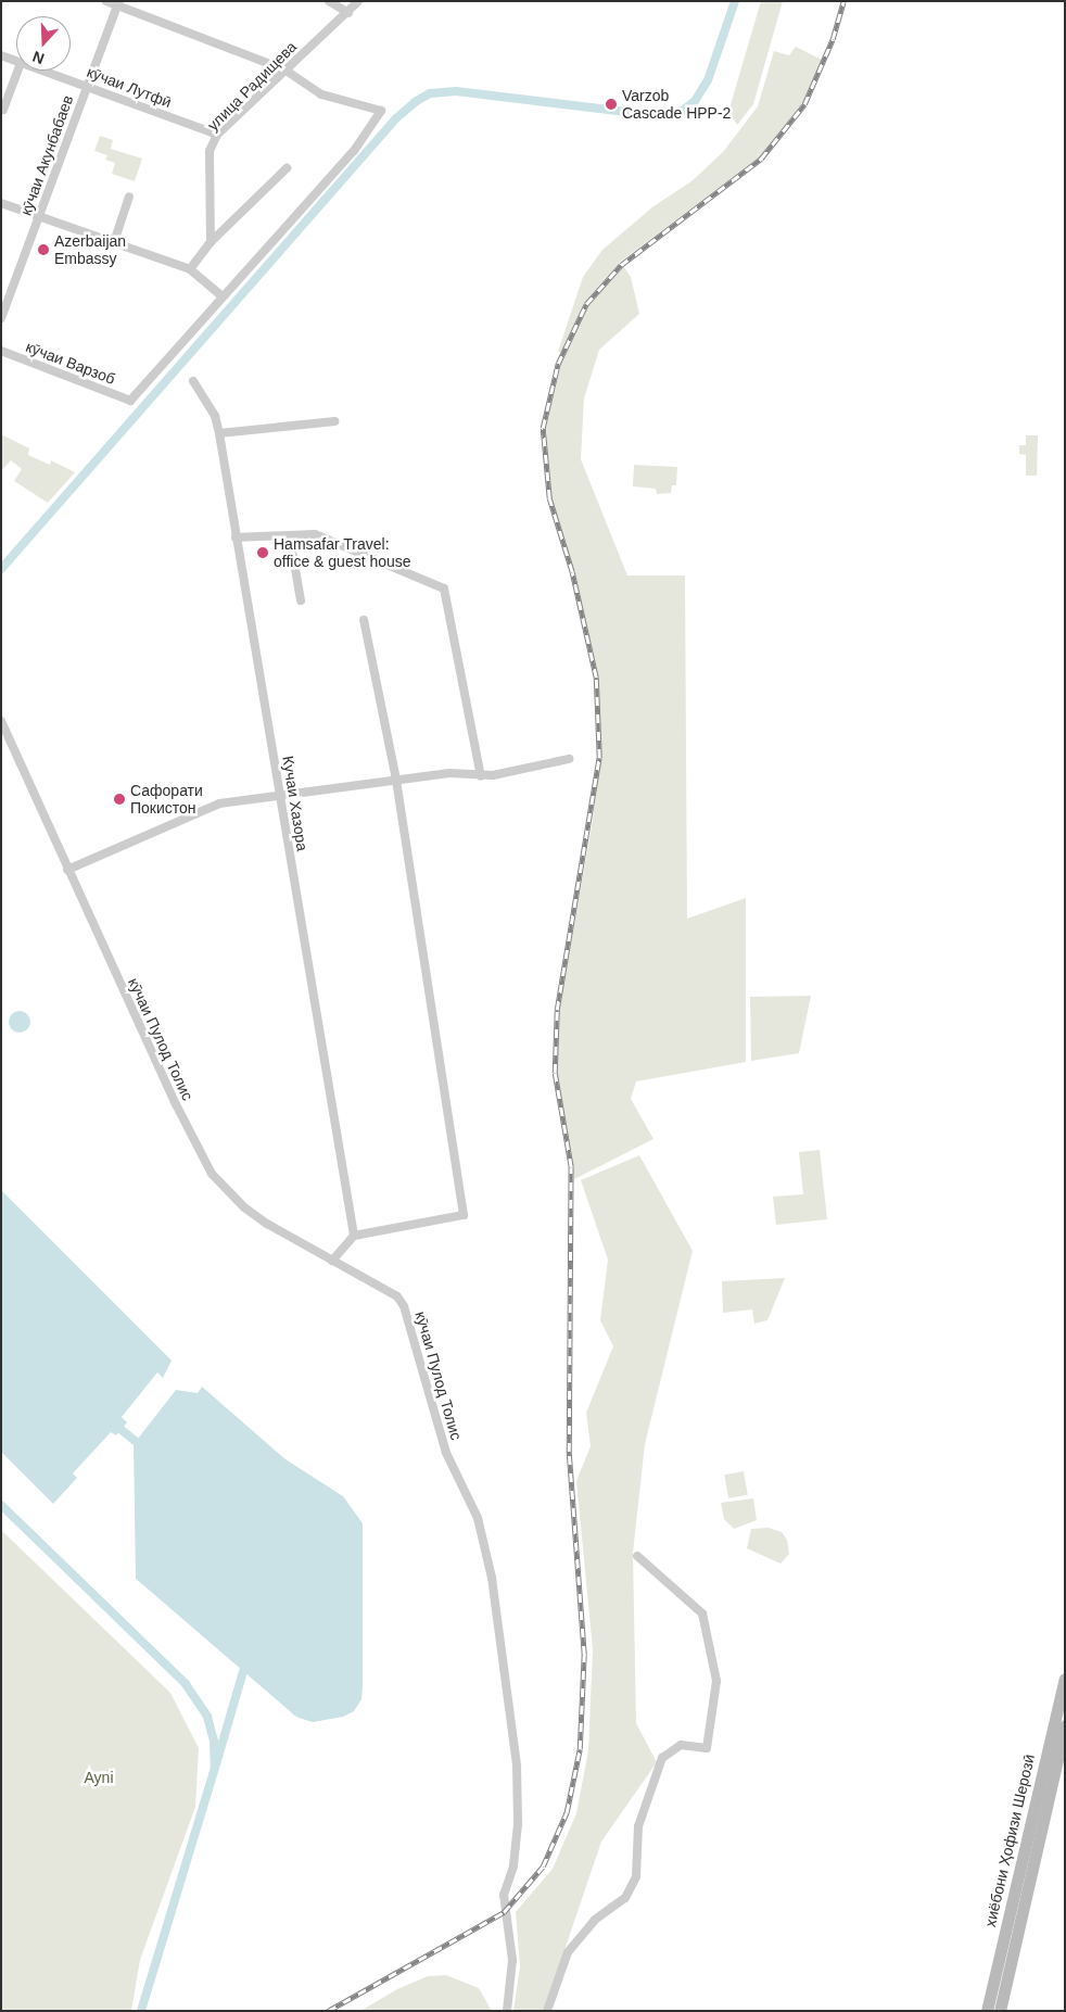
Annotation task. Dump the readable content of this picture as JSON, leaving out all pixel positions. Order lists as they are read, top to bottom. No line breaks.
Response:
{"streets":{"main road":["хиёбони Ҳофизи Шерозӣ"],"street":["улица Радищева","кӯчаи Лутфӣ","кӯчаи Акунбабаев","кӯчаи Варзоб","Кучаи Хазора","кӯчаи Пулод Толис"]},"crossings":[["улица Радищева","кӯчаи Лутфӣ"],["кӯчаи Лутфӣ","кӯчаи Акунбабаев"]],"parks":["Ayni"],"places":["Varzob Cascade HPP-2","Azerbaijan Embassy","Hamsafar Travel: office & guest house","Сафорати Покистон"],"north":"bottom"}
